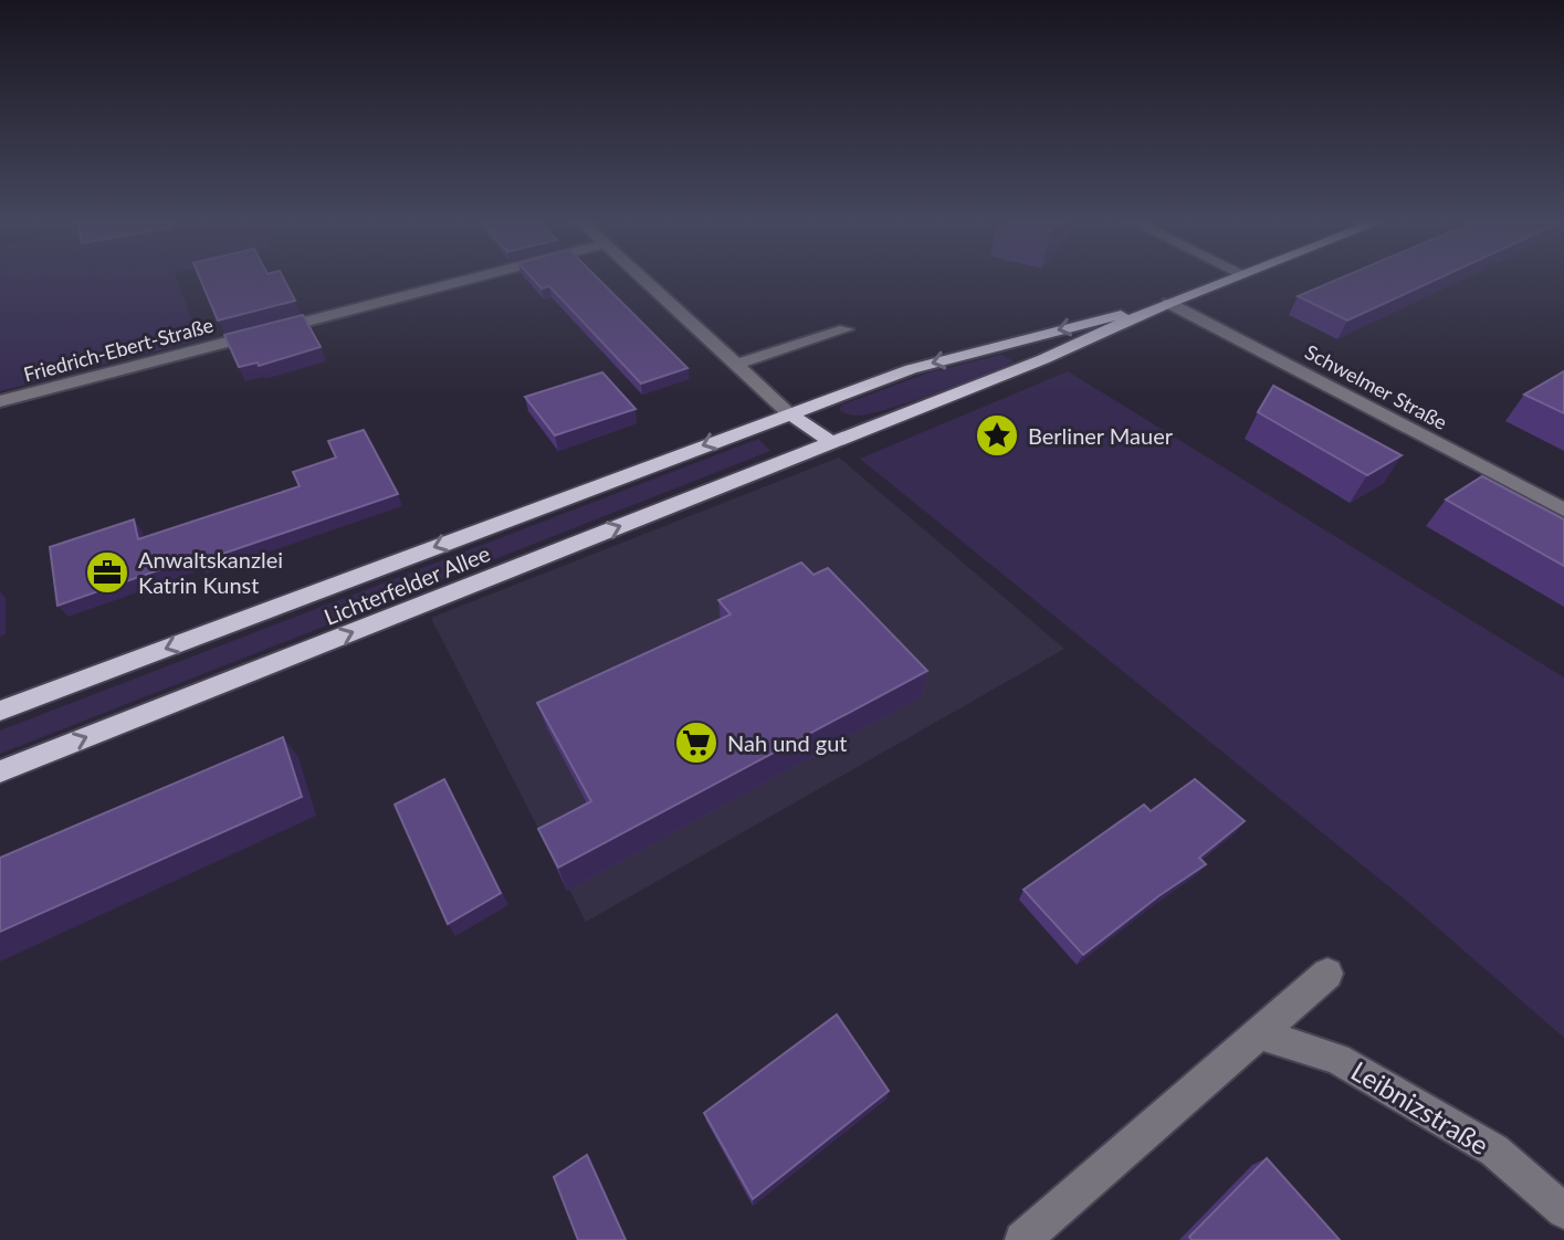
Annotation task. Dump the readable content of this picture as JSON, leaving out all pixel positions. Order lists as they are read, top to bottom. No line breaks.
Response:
{"streets":{"main road":["Lichterfelder Allee"],"street":["Friedrich-Ebert-Straße","Schwelmer Straße","Leibnizstraße"]},"crossings":[["Schwelmer Straße","Lichterfelder Allee"]],"places":{"place":["Berliner Mauer"],"office":["Anwaltskanzlei Katrin Kunst"],"supermarket":["Nah und gut"]}}
